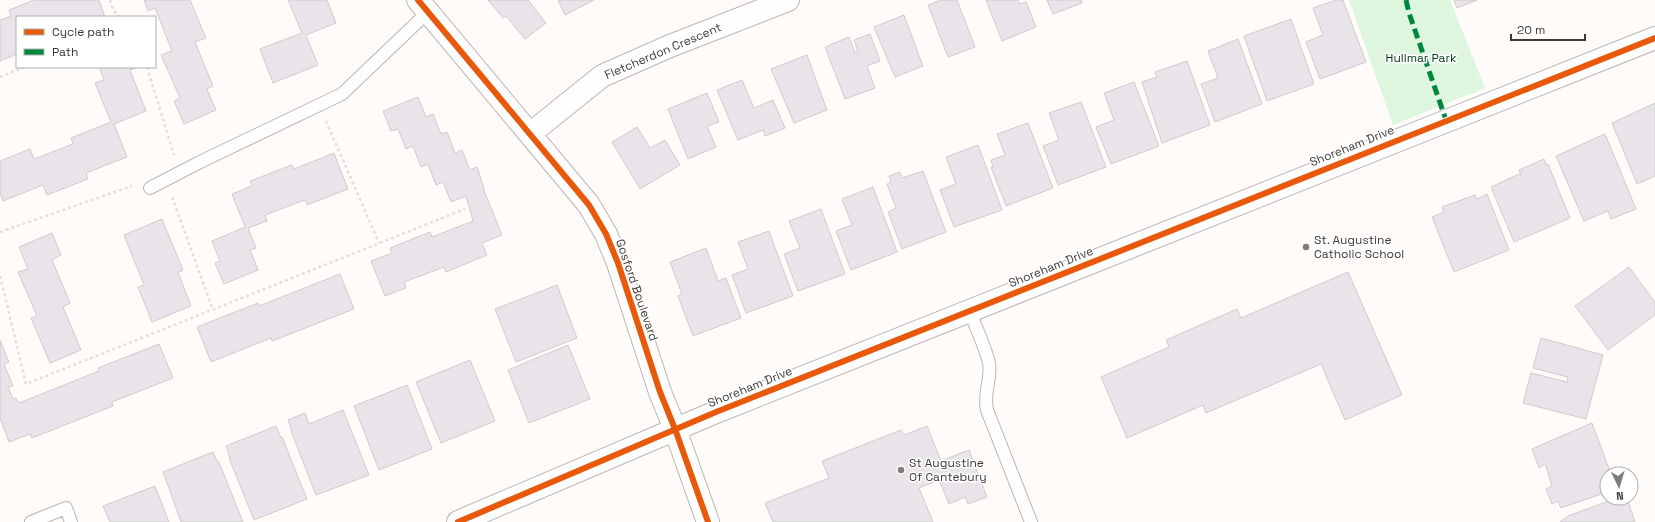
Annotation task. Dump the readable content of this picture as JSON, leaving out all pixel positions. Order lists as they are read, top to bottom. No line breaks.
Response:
{"streets":{"street":["Fletcherdon Crescent","Shoreham Drive","Gosford Boulevard"]},"crossings":[["Fletcherdon Crescent","Gosford Boulevard"],["Shoreham Drive","Gosford Boulevard"]],"parks":["Hullmar Park"],"places":["St. Augustine Catholic School","St Augustine Of Cantebury"],"legend":["Cycle path","Path"],"scale_bar":"20 m","north":"bottom"}
